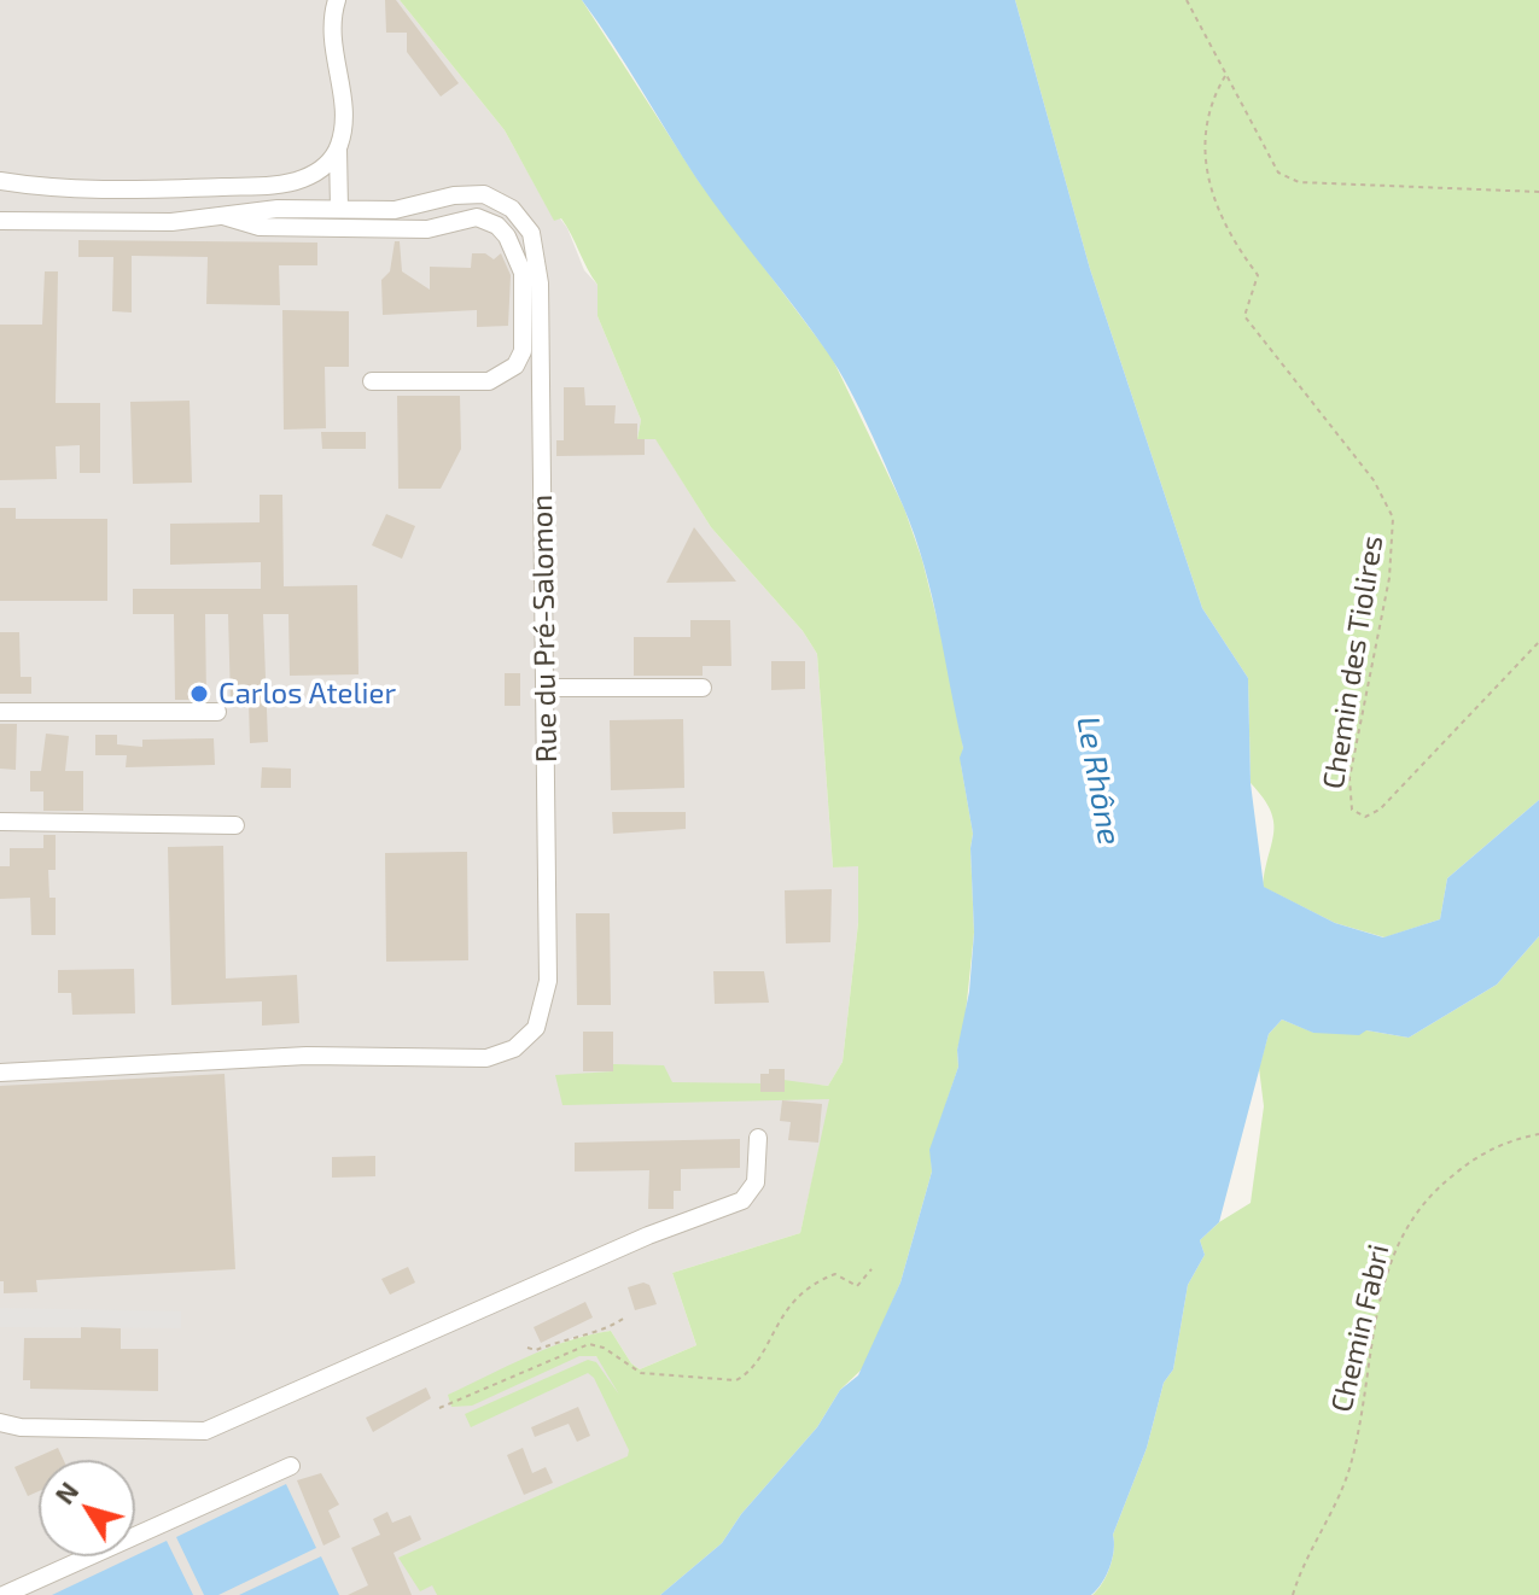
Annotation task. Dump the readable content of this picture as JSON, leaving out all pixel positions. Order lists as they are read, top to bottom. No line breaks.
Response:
{"streets":{"street":["Rue du Pré-Salomon"],"path":["Chemin des Tiolires","Chemin Fabri"]},"water":["Le Rhône"],"places":["Carlos Atelier"],"north":"top left"}
